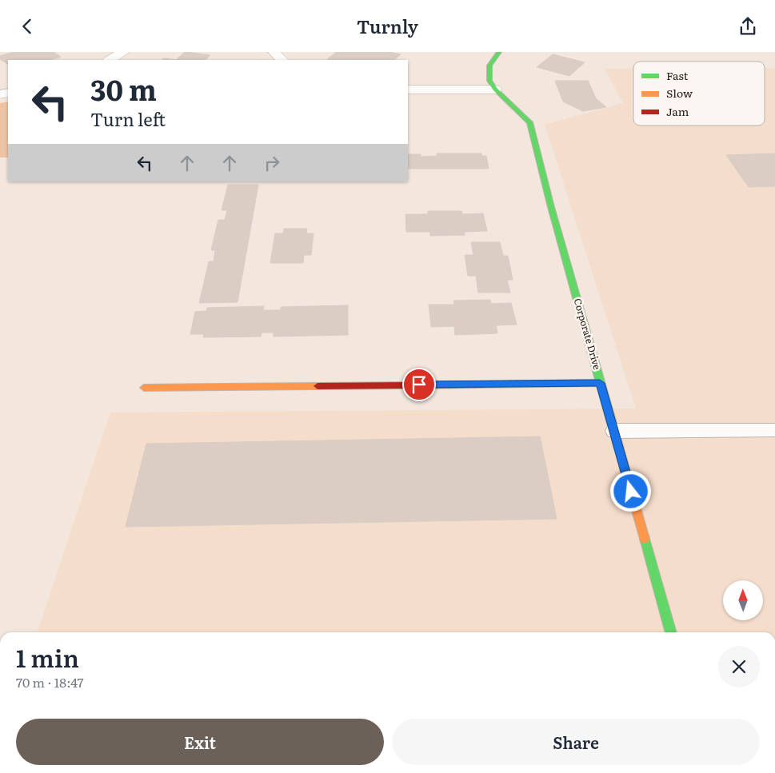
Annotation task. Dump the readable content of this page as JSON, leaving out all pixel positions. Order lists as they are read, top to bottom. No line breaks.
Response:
{"streets":{"street":["Corporate Drive"]},"legend":["Fast","Slow","Jam"],"north":"top","page":{"header":"Turnly","turn":["30 m","Turn left"],"heading":["1 min","70 m · 18:47"],"buttons":["Exit","Share"]}}
